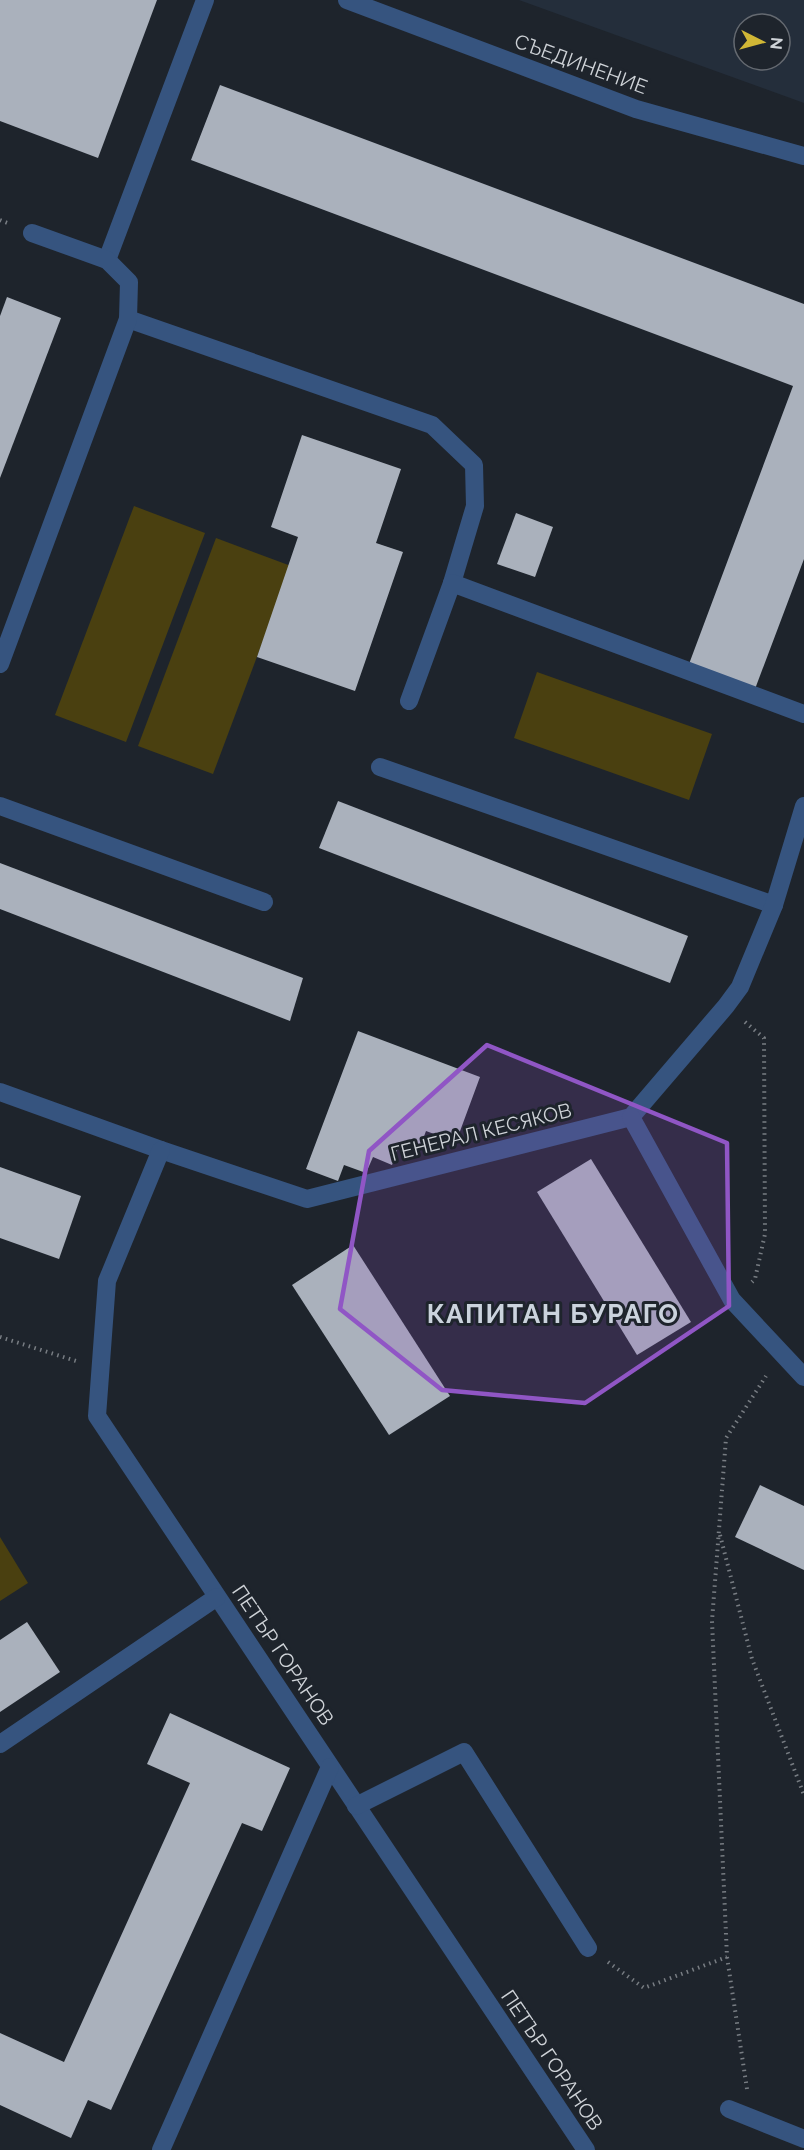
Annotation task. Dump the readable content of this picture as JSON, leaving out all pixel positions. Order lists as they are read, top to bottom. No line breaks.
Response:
{"streets":{"street":["СЪЕДИНЕНИЕ","ГЕНЕРАЛ КЕСЯКОВ","ПЕТЪР ГОРАНОВ"]},"crossings":[["ГЕНЕРАЛ КЕСЯКОВ","ПЕТЪР ГОРАНОВ"]],"districts":["КАПИТАН БУРАГО"],"north":"right"}
